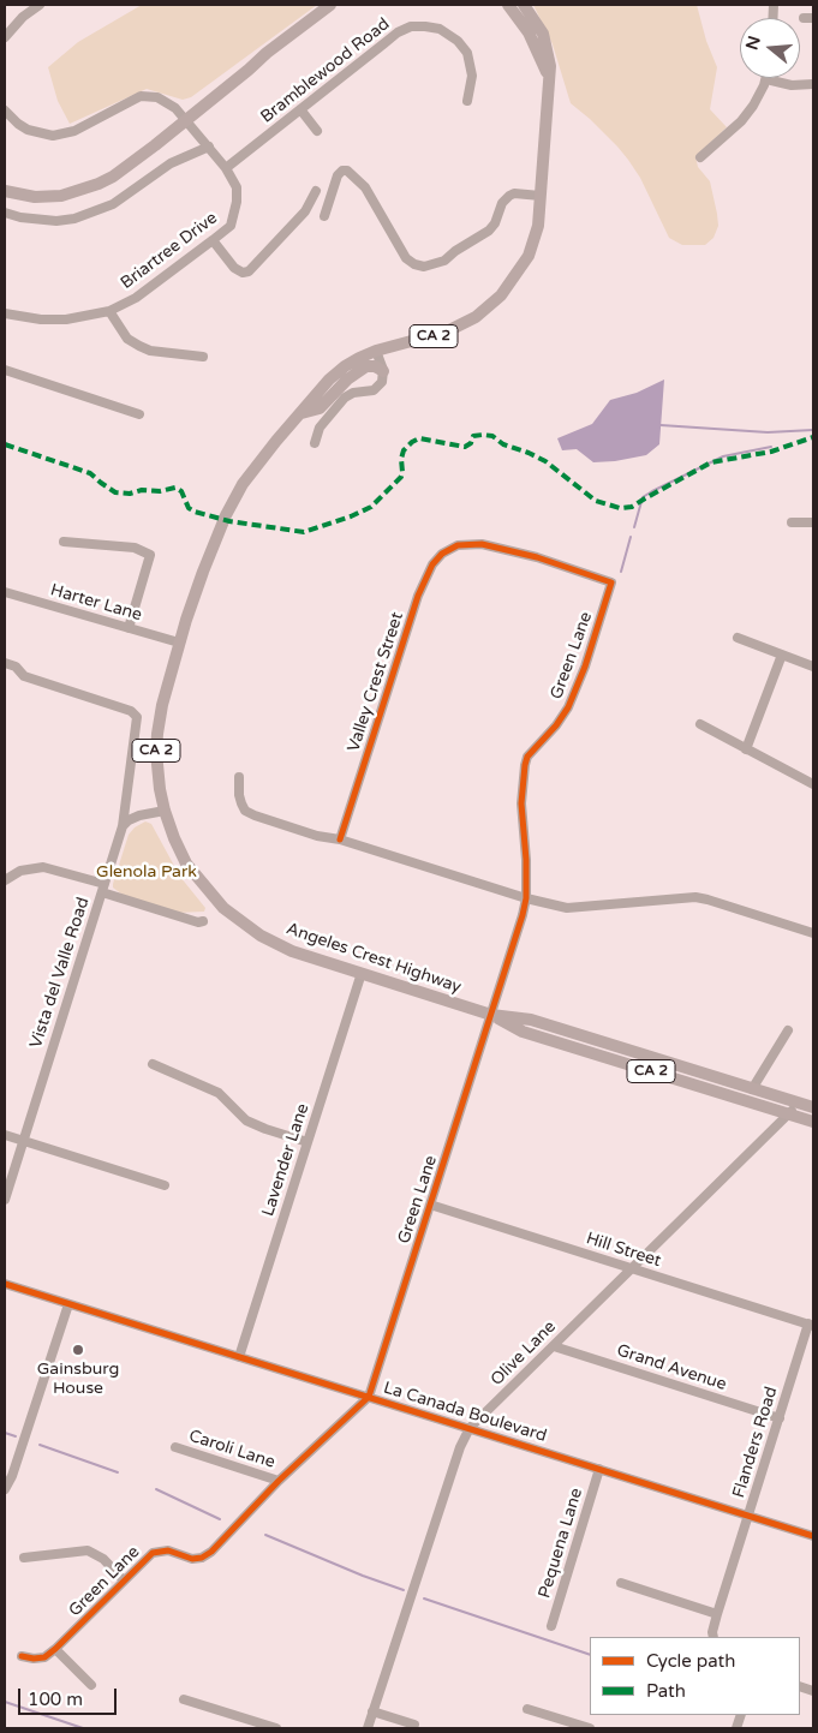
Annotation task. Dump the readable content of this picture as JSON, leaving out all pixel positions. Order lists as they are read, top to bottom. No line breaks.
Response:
{"streets":{"main road":["CA 2","Angeles Crest Highway"],"street":["Bramblewood Road","Briartree Drive","Harter Lane","Green Lane","Valley Crest Street","Vista del Valle Road","Lavender Lane","Hill Street","Olive Lane","Grand Avenue","La Canada Boulevard","Flanders Road","Caroli Lane","Pequena Lane"]},"crossings":[["Bramblewood Road","Briartree Drive"],["Harter Lane","Angeles Crest Highway"],["Green Lane","Valley Crest Street"],["Green Lane","Angeles Crest Highway"],["Green Lane","Hill Street"],["Green Lane","La Canada Boulevard"],["Green Lane","Caroli Lane"],["Angeles Crest Highway","Lavender Lane"],["Angeles Crest Highway","Olive Lane"],["Lavender Lane","La Canada Boulevard"],["Hill Street","Olive Lane"],["Hill Street","Flanders Road"],["Olive Lane","Grand Avenue"],["Olive Lane","La Canada Boulevard"],["Grand Avenue","Flanders Road"],["La Canada Boulevard","Flanders Road"],["La Canada Boulevard","Pequena Lane"]],"parks":["Glenola Park"],"places":["Gainsburg House"],"legend":["Cycle path","Path"],"scale_bar":"100 m","north":"left"}
